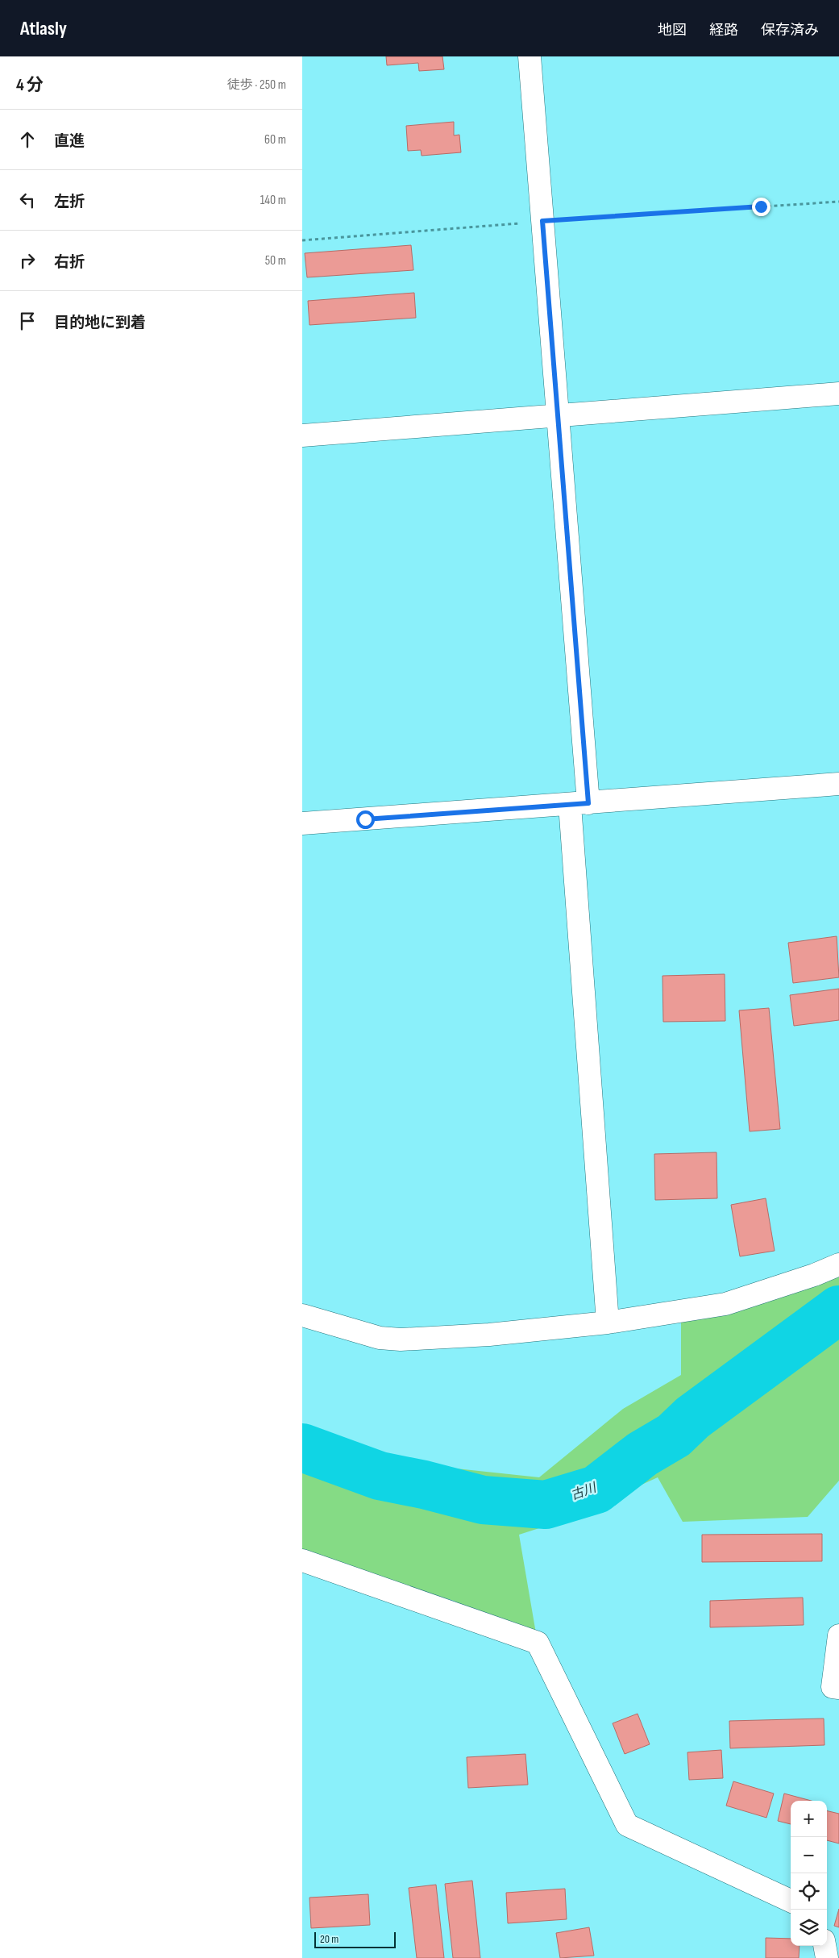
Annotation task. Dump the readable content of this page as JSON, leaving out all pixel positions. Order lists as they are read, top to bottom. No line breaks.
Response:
{"water":["古川"],"scale_bar":"20 m","page":{"header":"Atlasly","nav":["地図","経路","保存済み"],"heading":["4 分","徒歩 · 250 m"],"list":[["直進","60 m"],["左折","140 m"],["右折","50 m"],"目的地に到着"],"map_buttons":["+","−"],"scale":"20 m"}}
